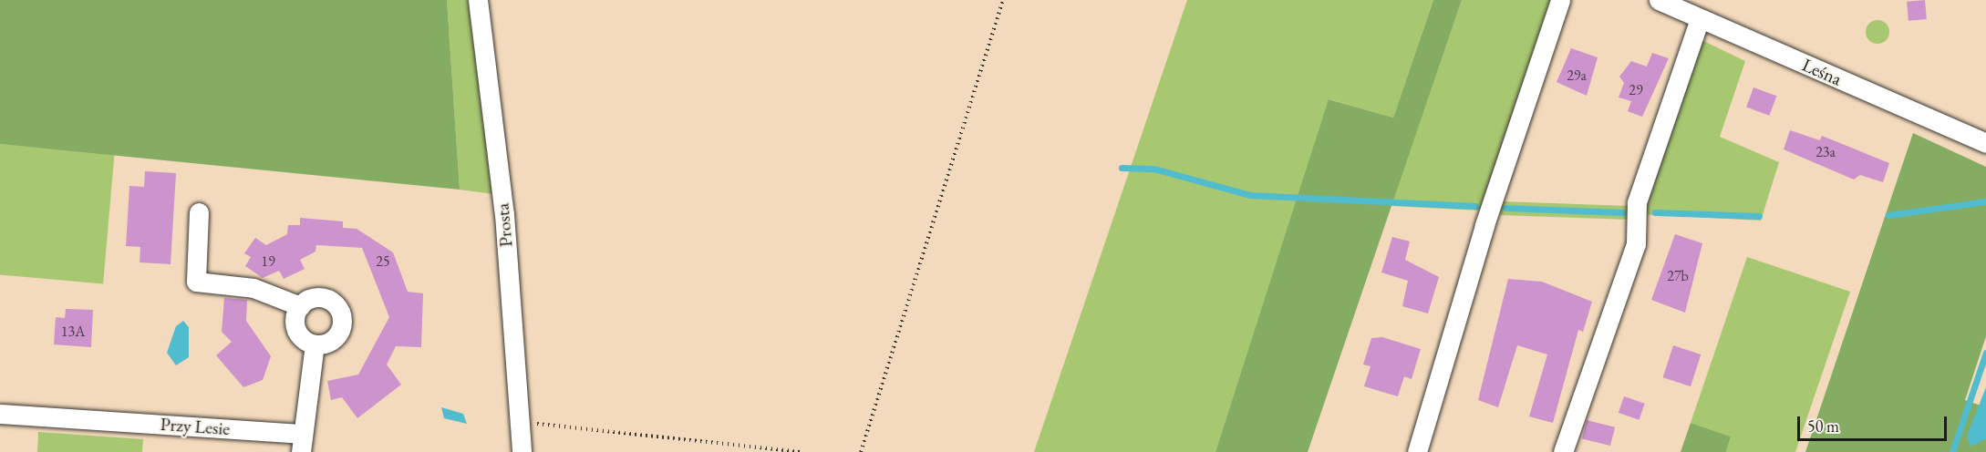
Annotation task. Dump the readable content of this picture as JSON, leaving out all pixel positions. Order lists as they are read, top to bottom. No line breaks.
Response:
{"streets":{"street":["Leśna","Prosta","Przy Lesie"]},"house_numbers":["29a","29","23a","19","25","27b","13A"],"scale_bar":"50 m"}
